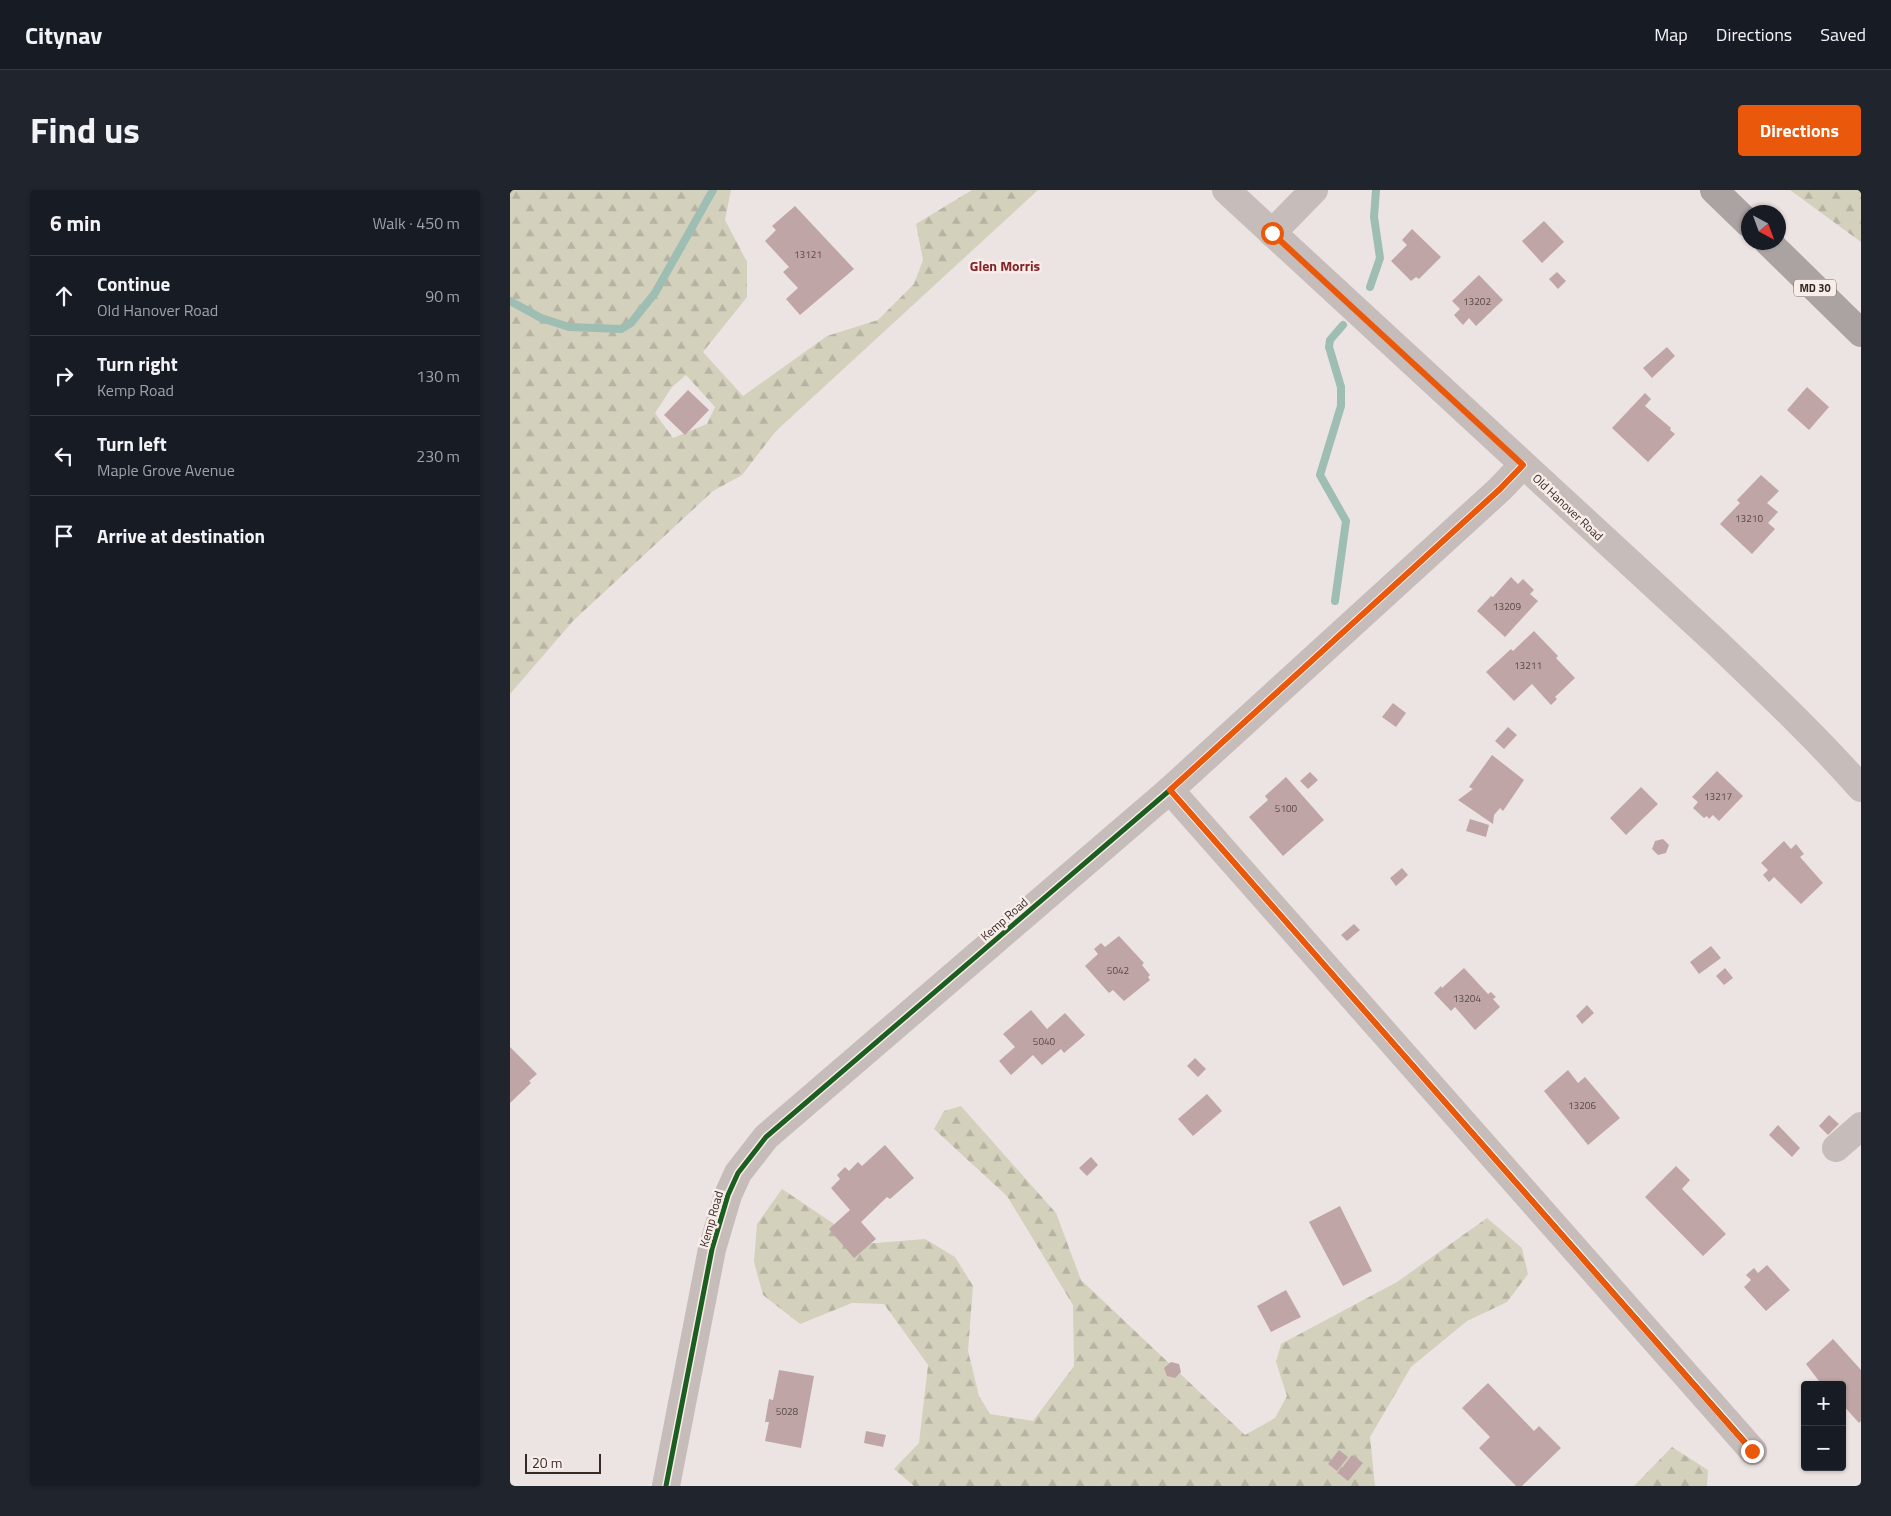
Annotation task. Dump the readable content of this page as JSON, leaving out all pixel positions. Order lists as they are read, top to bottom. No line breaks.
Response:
{"streets":{"highway":["MD 30"],"street":["Old Hanover Road","Kemp Road"]},"crossings":[["Old Hanover Road","Kemp Road"]],"districts":["Glen Morris"],"house_numbers":["13121","13202","13210","13209","13211","13217","5100","5042","13204","5040","13206","5028"],"scale_bar":"20 m","north":"bottom right","page":{"header":"Citynav","nav":["Map","Directions","Saved"],"title":"Find us","buttons":"Directions","heading":["6 min","Walk · 450 m"],"list":[["Continue","Old Hanover Road","90 m"],["Turn right","Kemp Road","130 m"],["Turn left","Maple Grove Avenue","230 m"],"Arrive at destination"],"map_buttons":["+","−"],"scale":"20 m"}}
